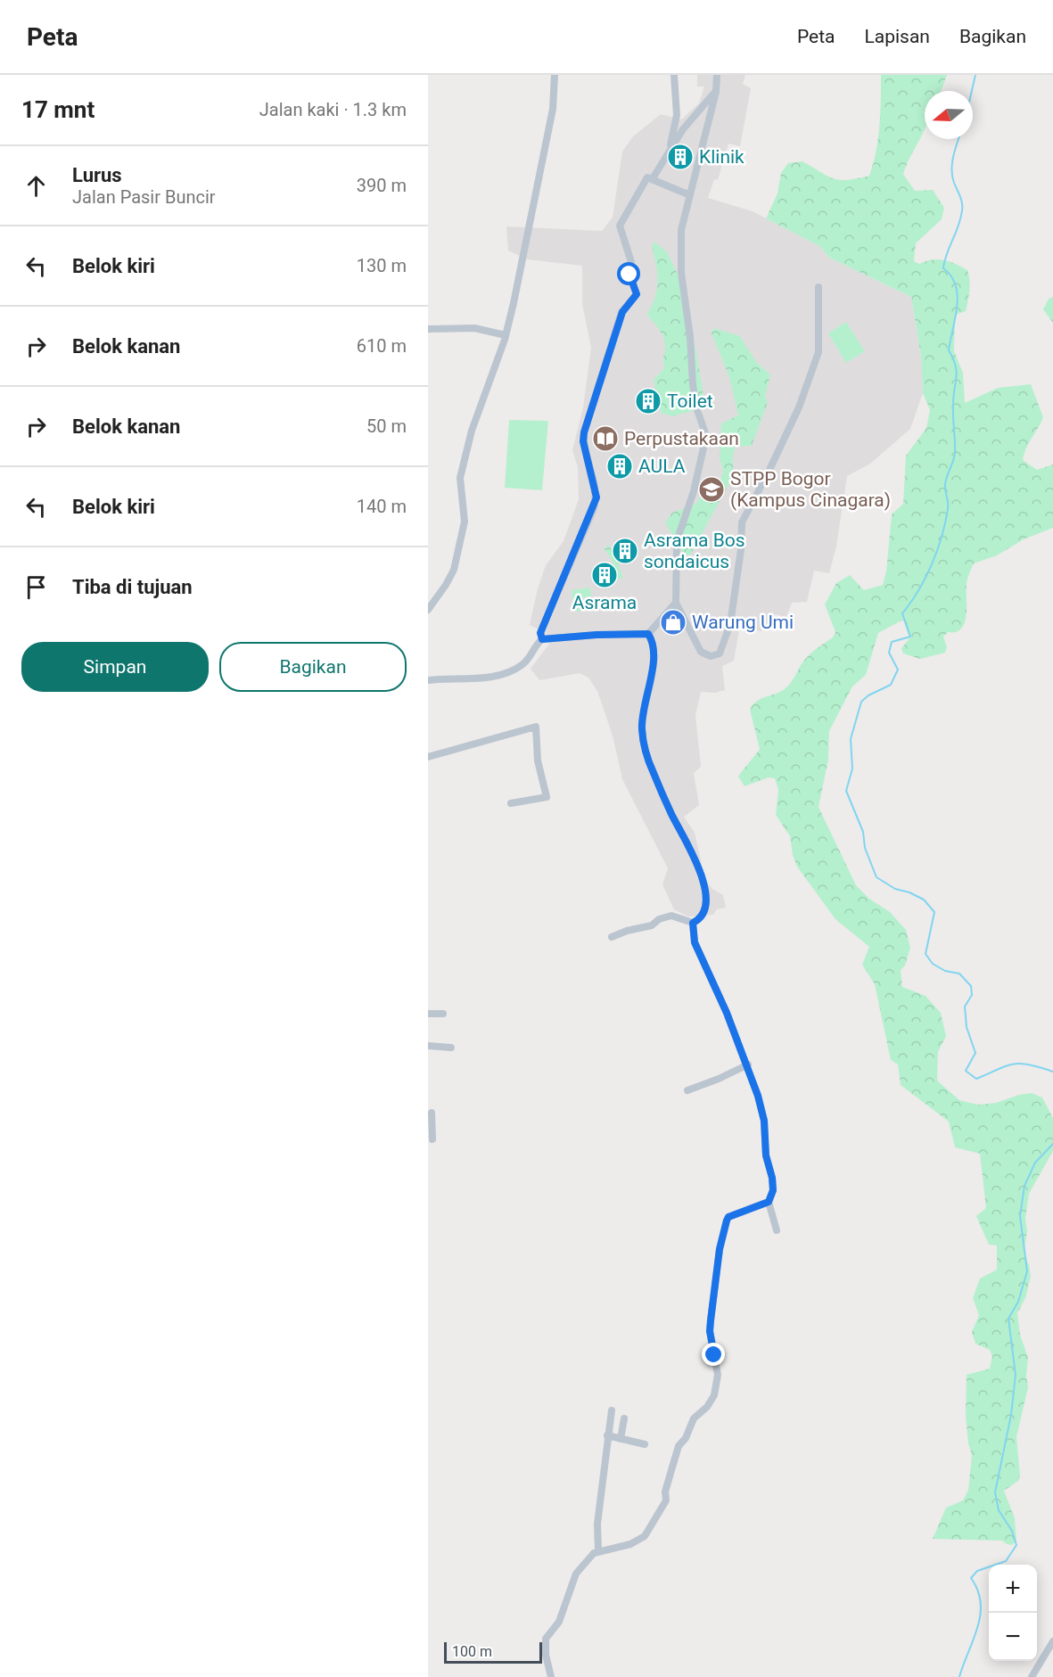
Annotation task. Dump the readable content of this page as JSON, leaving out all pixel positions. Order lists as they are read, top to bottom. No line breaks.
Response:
{"places":{"building":["Klinik","Toilet","AULA","Asrama Bos sondaicus","Asrama"],"library":["Perpustakaan"],"school or university":["STPP Bogor (Kampus Cinagara)"],"shop":["Warung Umi"]},"scale_bar":"100 m","north":"left","page":{"header":"Peta","nav":["Peta","Lapisan","Bagikan"],"heading":["17 mnt","Jalan kaki · 1.3 km"],"list":[["Lurus","Jalan Pasir Buncir","390 m"],["Belok kiri","130 m"],["Belok kanan","610 m"],["Belok kanan","50 m"],["Belok kiri","140 m"],"Tiba di tujuan"],"buttons":["Simpan","Bagikan"],"map_buttons":["+","−"],"scale":"100 m"}}
